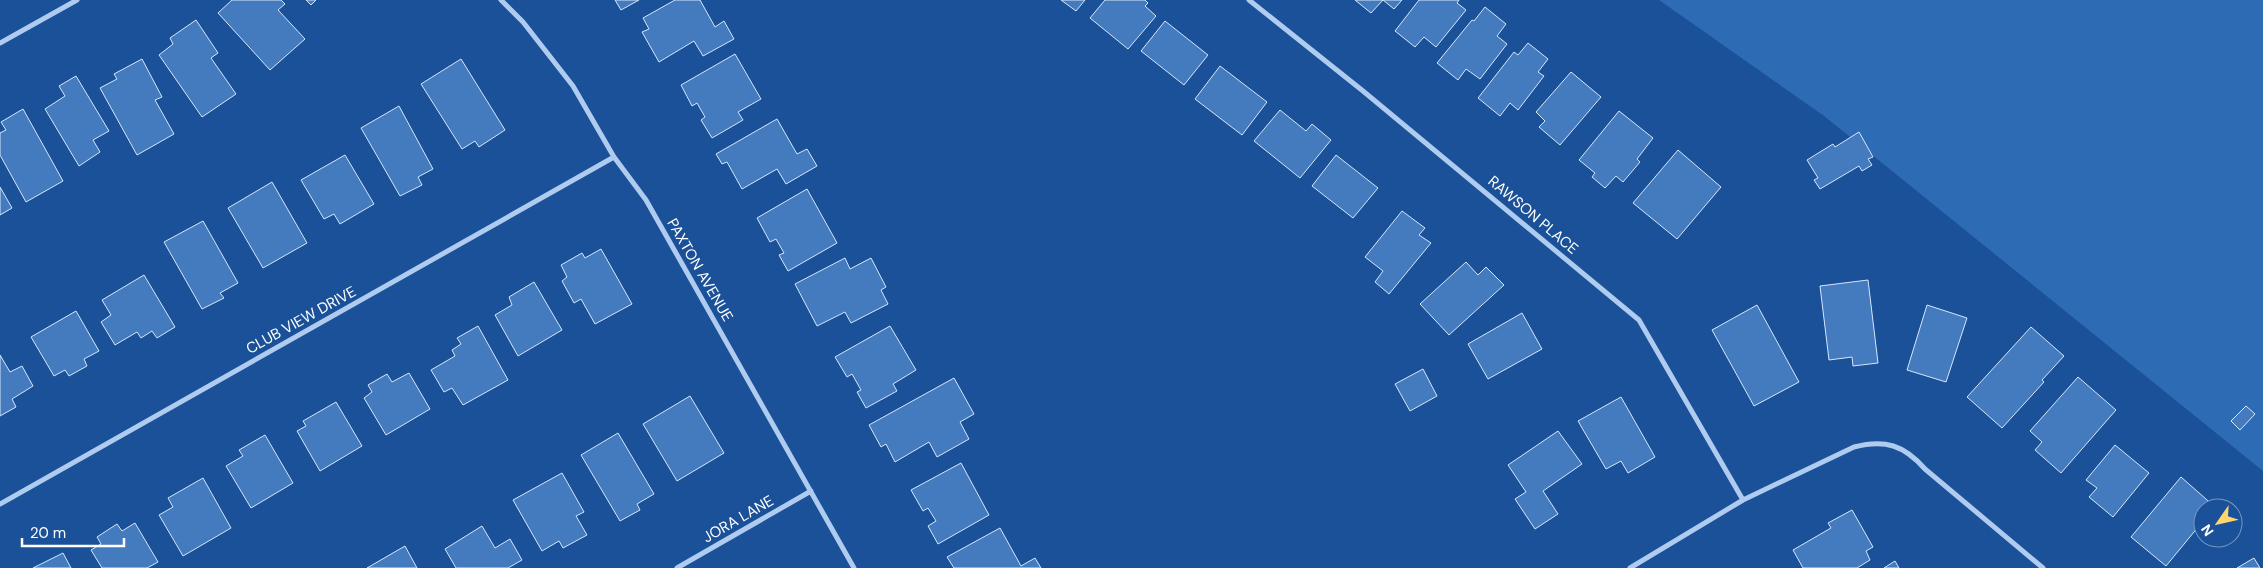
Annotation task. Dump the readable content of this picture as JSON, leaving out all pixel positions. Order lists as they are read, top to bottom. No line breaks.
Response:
{"streets":{"street":["RAWSON PLACE","PAXTON AVENUE","CLUB VIEW DRIVE","JORA LANE"]},"crossings":[["PAXTON AVENUE","CLUB VIEW DRIVE"],["PAXTON AVENUE","JORA LANE"]],"scale_bar":"20 m","north":"bottom left"}
